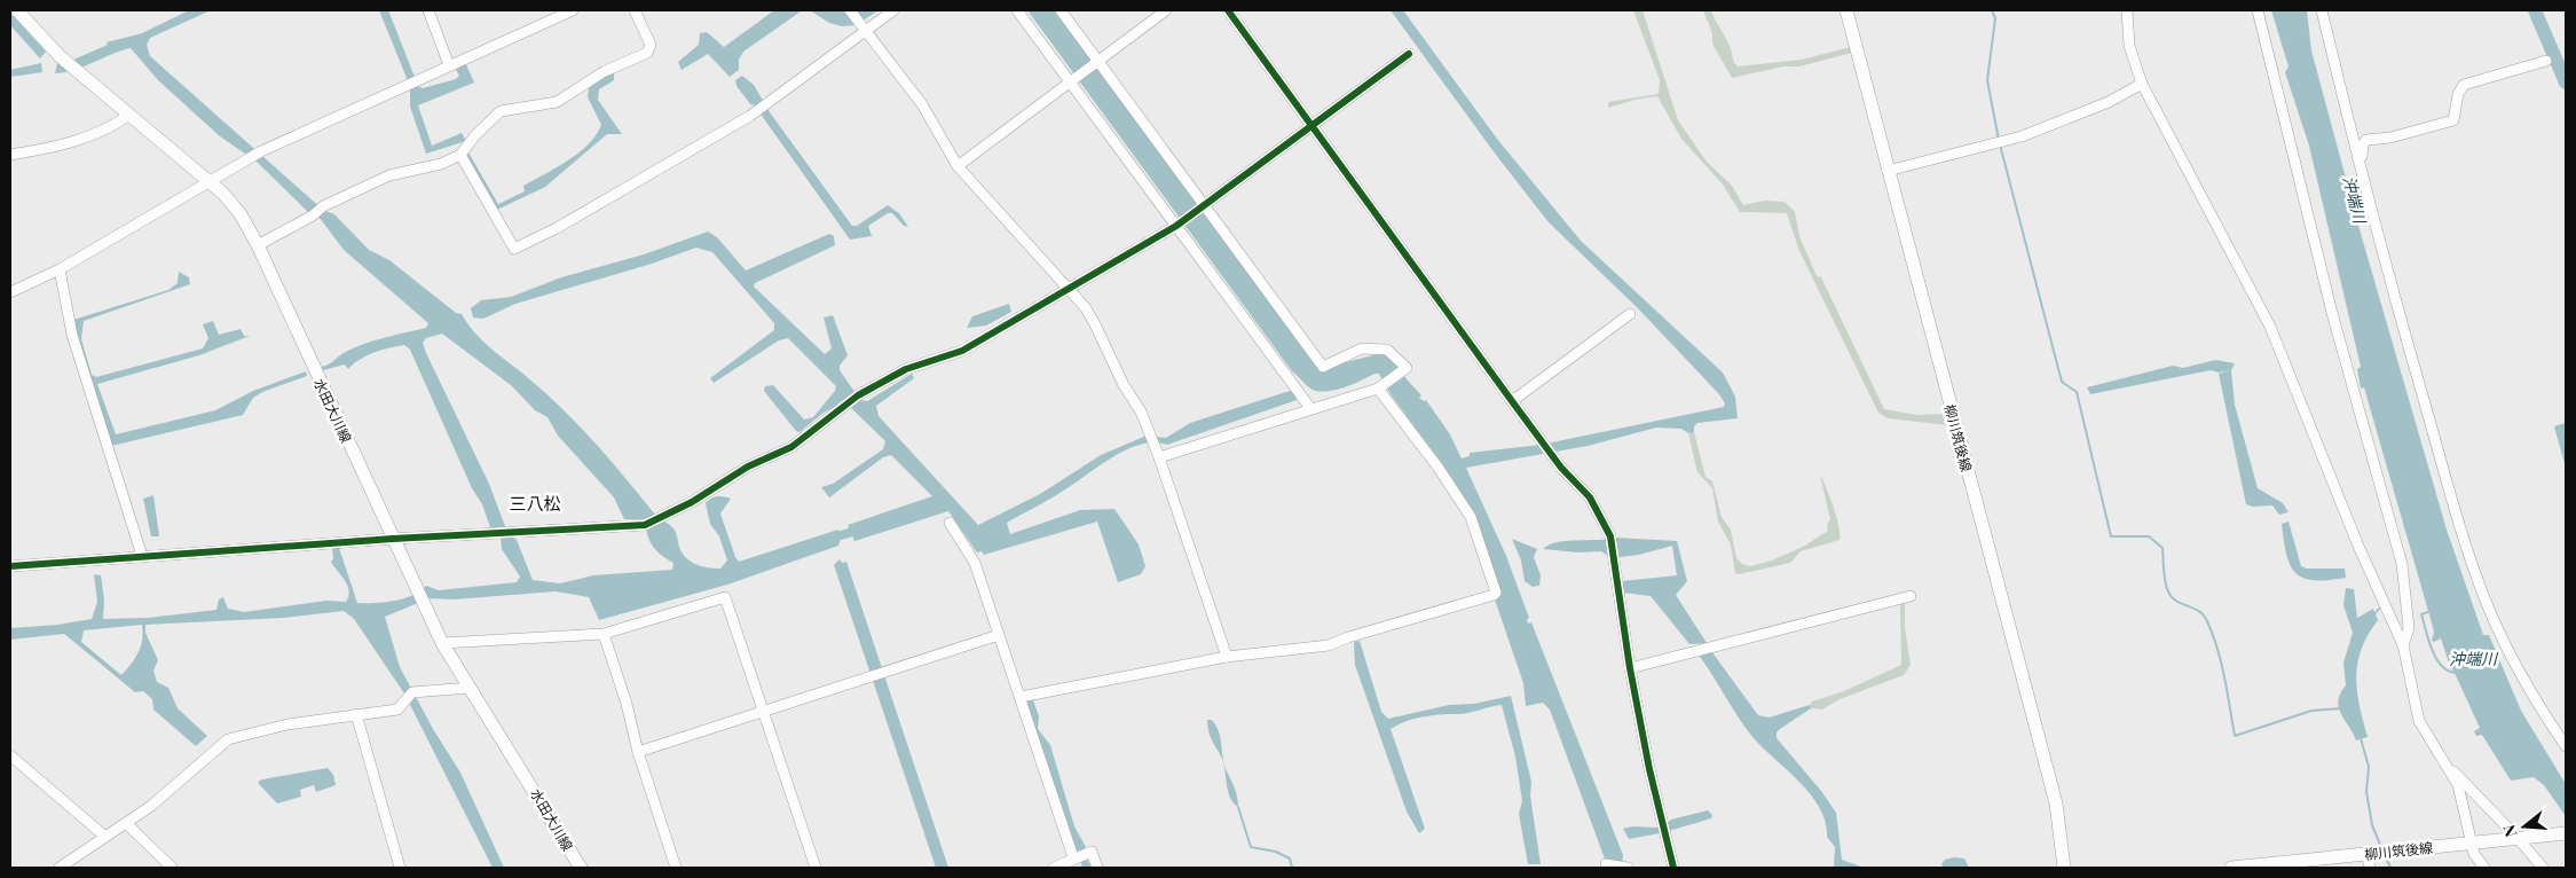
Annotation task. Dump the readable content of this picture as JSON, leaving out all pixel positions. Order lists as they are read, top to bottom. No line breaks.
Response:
{"streets":{"main road":["水田大川線","柳川筑後線"]},"districts":["三八松"],"water":["沖端川"],"north":"left"}
